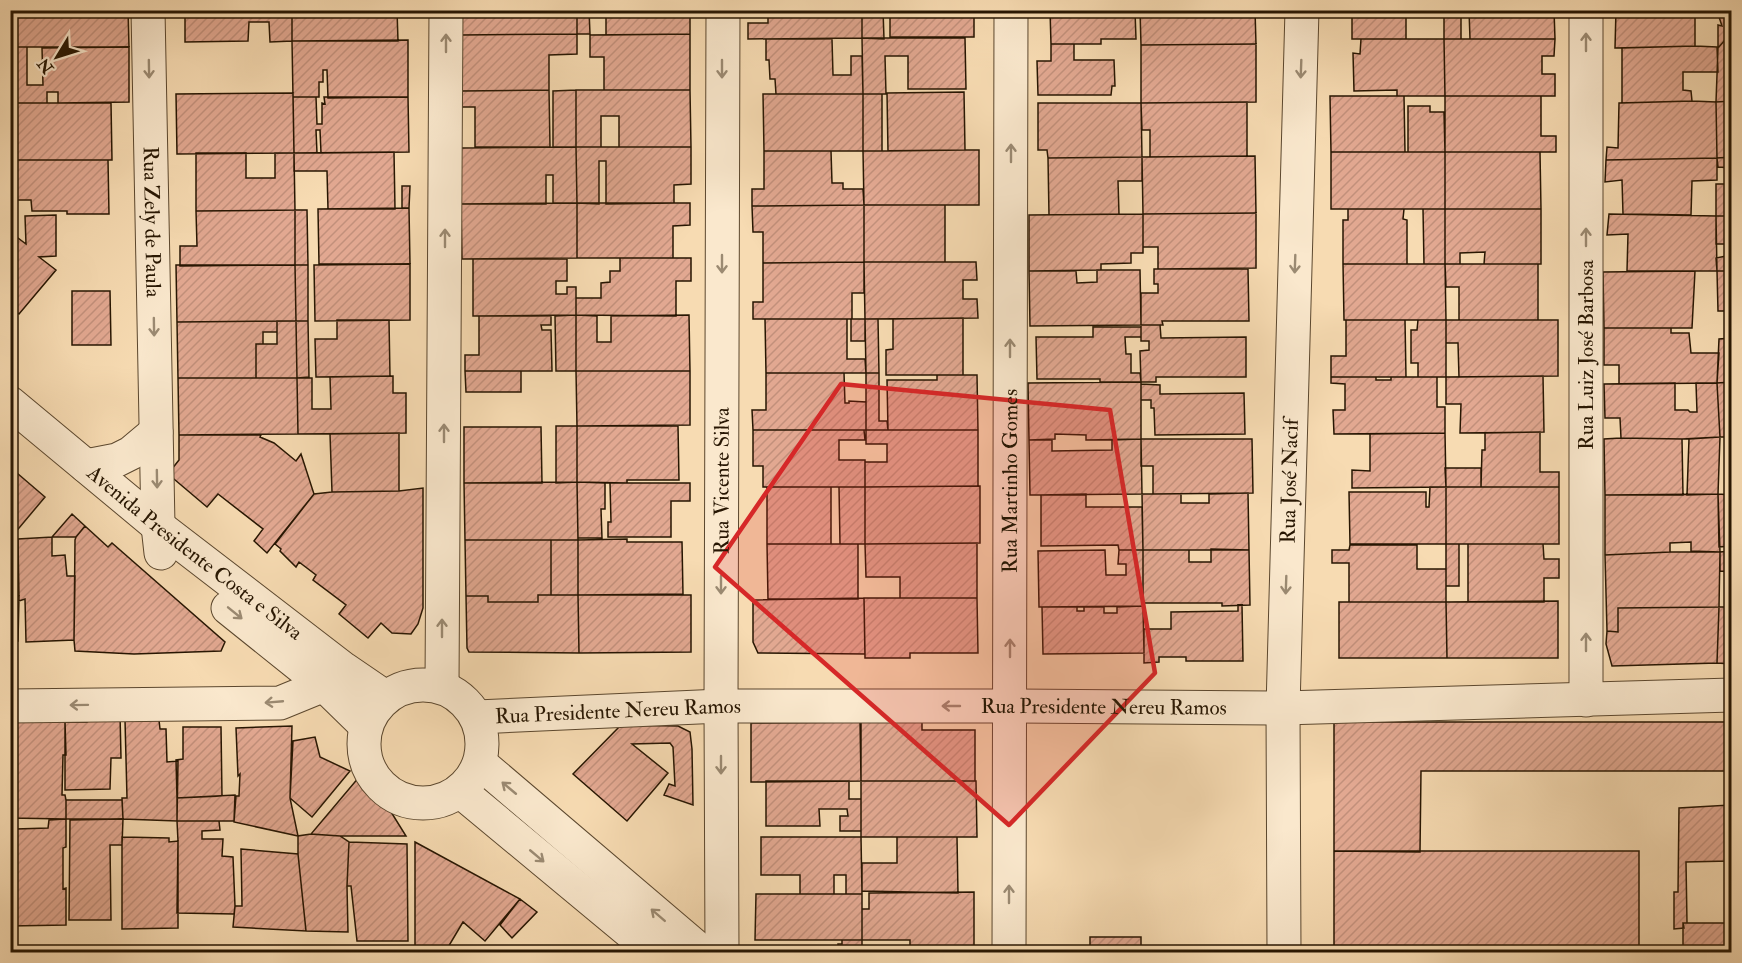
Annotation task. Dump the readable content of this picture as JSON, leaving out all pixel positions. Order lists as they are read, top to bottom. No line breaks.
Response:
{"streets":{"street":["Rua Zely de Paula","Rua Luiz José Barbosa","Rua José Nacif","Rua Vicente Silva","Rua Martinho Gomes","Avenida Presidente Costa e Silva","Rua Presidente Nereu Ramos"]},"crossings":[["Rua Zely de Paula","Avenida Presidente Costa e Silva"],["Rua Luiz José Barbosa","Rua Presidente Nereu Ramos"],["Rua José Nacif","Rua Presidente Nereu Ramos"],["Rua Vicente Silva","Rua Presidente Nereu Ramos"],["Rua Martinho Gomes","Rua Presidente Nereu Ramos"],["Avenida Presidente Costa e Silva","Rua Presidente Nereu Ramos"]],"one_way":["Rua Luiz José Barbosa","Rua José Nacif","Rua Martinho Gomes"],"north":"bottom left"}
